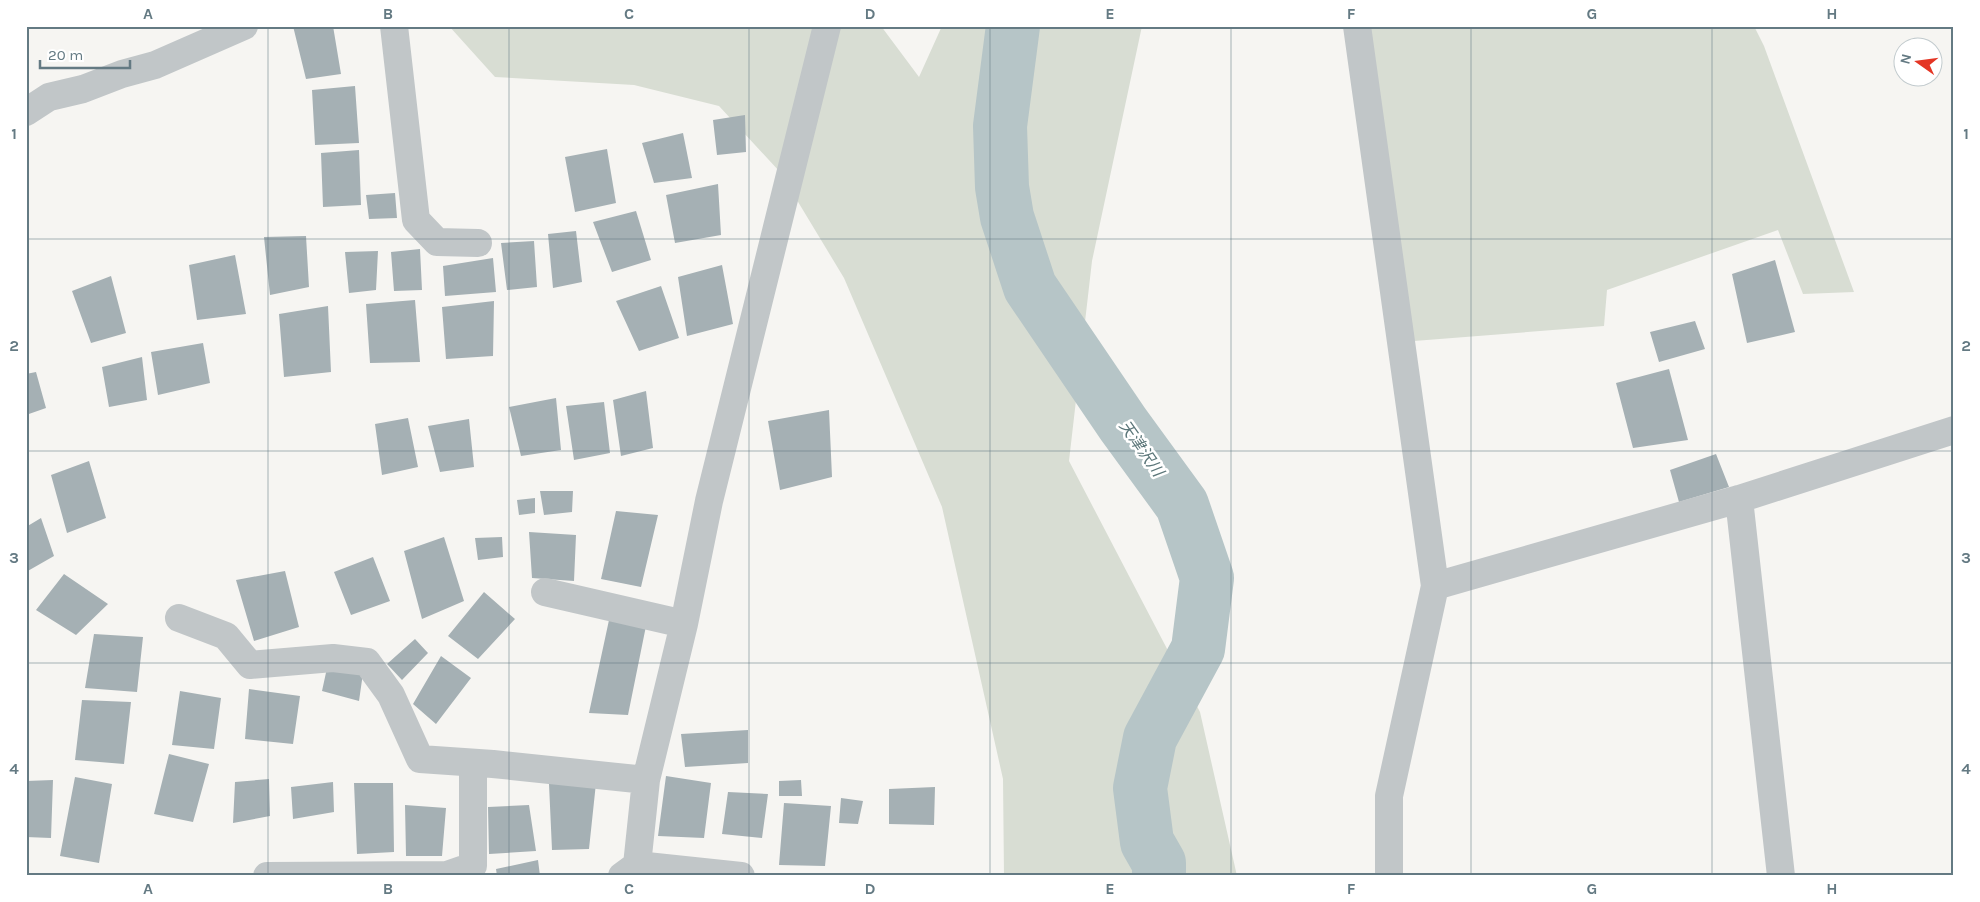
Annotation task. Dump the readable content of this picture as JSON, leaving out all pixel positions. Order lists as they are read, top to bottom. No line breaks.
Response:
{"water":["天津沢川"],"scale_bar":"20 m","north":"left","grid":{"columns":["A","B","C","D","E","F","G","H"],"rows":["1","2","3","4"]}}
